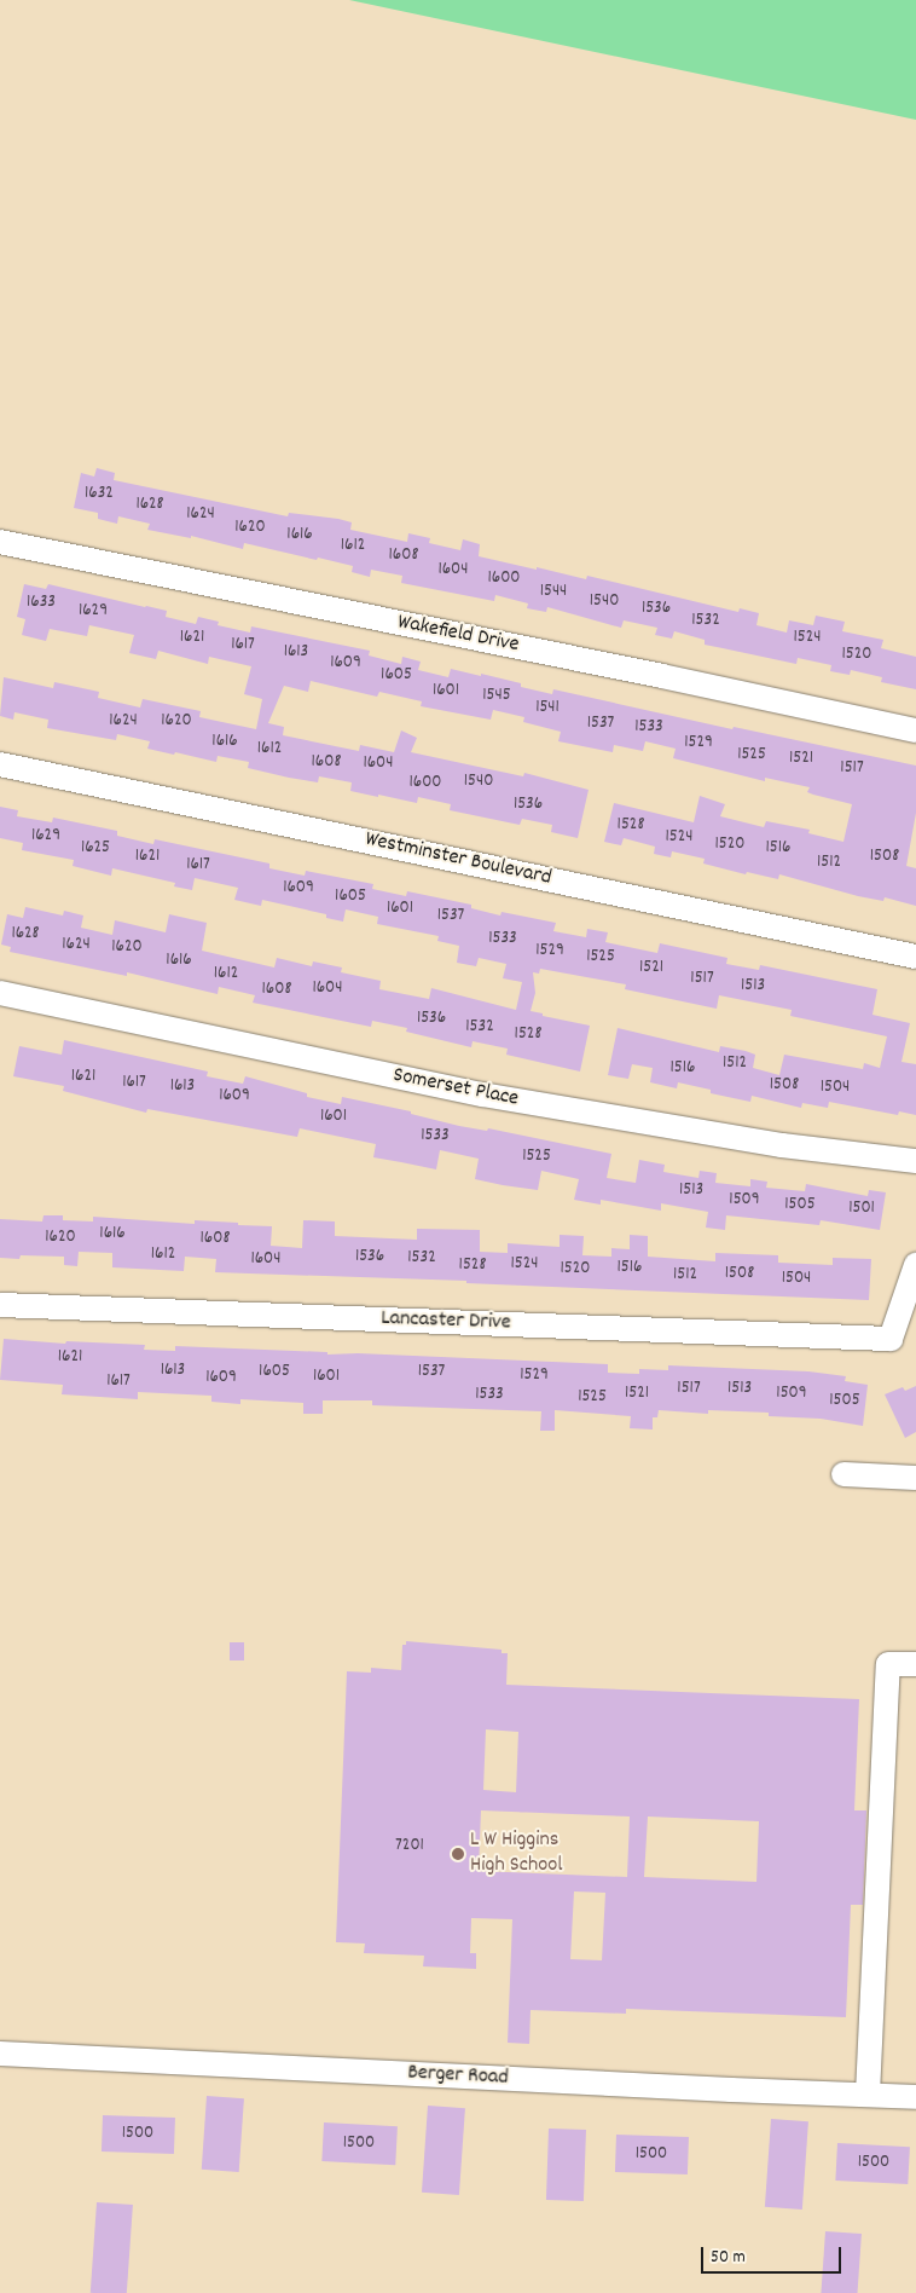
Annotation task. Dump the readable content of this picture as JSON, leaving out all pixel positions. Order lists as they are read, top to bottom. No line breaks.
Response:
{"streets":{"street":["Wakefield Drive","Westminster Boulevard","Somerset Place","Lancaster Drive","Berger Road"]},"places":["L W Higgins High School"],"house_numbers":["1632","1628","1624","1620","1616","1612","1608","1604","1600","1544","1540","1633","1536","1629","1532","1621","1524","1617","1613","1520","1609","1605","1601","1545","1541","1624","1620","1537","1533","1616","1529","1612","1525","1521","1608","1604","1517","1540","1600","1536","1528","1629","1524","1520","1625","1516","1621","1508","1512","1617","1609","1605","1601","1537","1628","1533","1624","1620","1529","1525","1616","1521","1612","1517","1513","1604","1608","1536","1532","1528","1512","1516","1621","1617","1508","1613","1504","1609","1601","1533","1525","1513","1509","1505","1501","1616","1620","1608","1612","1536","1532","1604","1524","1528","1516","1520","1508","1512","1504","1621","1613","1605","1537","1529","1601","1609","1617","1517","1513","1521","1509","1533","1525","1505","7201","1500","1500","1500","1500"],"scale_bar":"50 m"}
